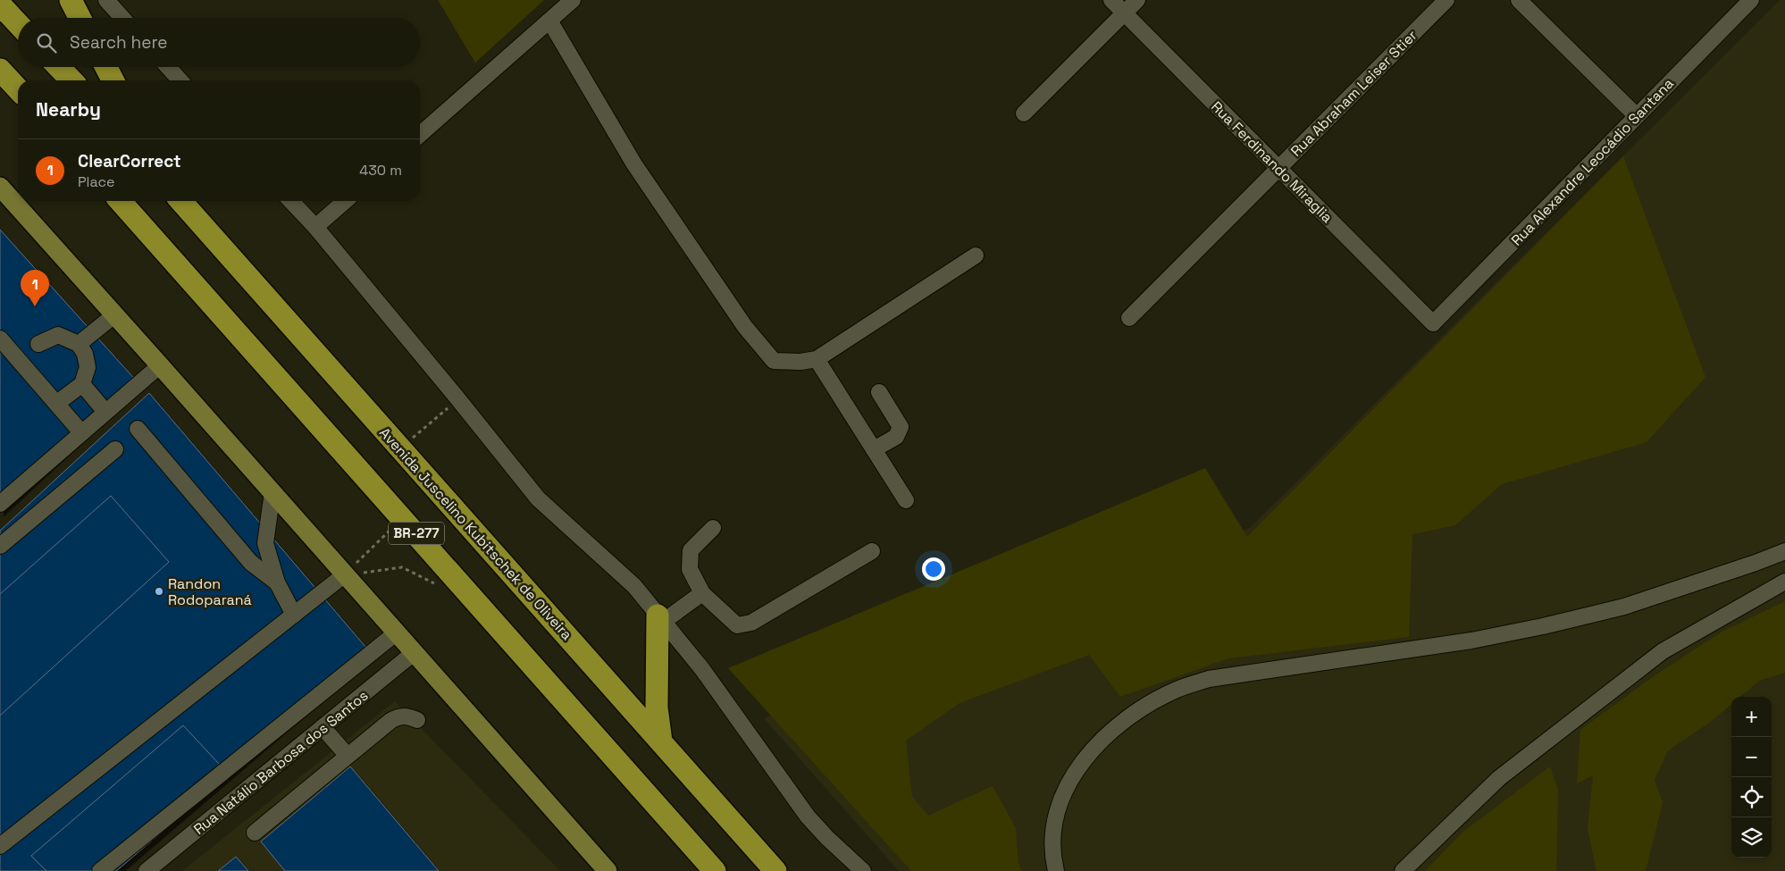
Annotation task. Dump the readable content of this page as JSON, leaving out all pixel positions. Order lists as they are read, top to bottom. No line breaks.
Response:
{"streets":{"highway":["BR-277","Avenida Juscelino Kubitschek de Oliveira"],"street":["Rua Abraham Leiser Stier","Rua Ferdinando Miraglia","Rua Alexandre Leocádio Santana","Rua Natálio Barbosa dos Santos"]},"crossings":[["Rua Abraham Leiser Stier","Rua Ferdinando Miraglia"],["Rua Ferdinando Miraglia","Rua Alexandre Leocádio Santana"]],"places":["Randon Rodoparaná"],"page":{"search":"Search here","heading":"Nearby","list":[{"mark":"1","name":"ClearCorrect","note":"Place","value":"430 m"}],"pins":"1","map_buttons":["+","−"]}}
